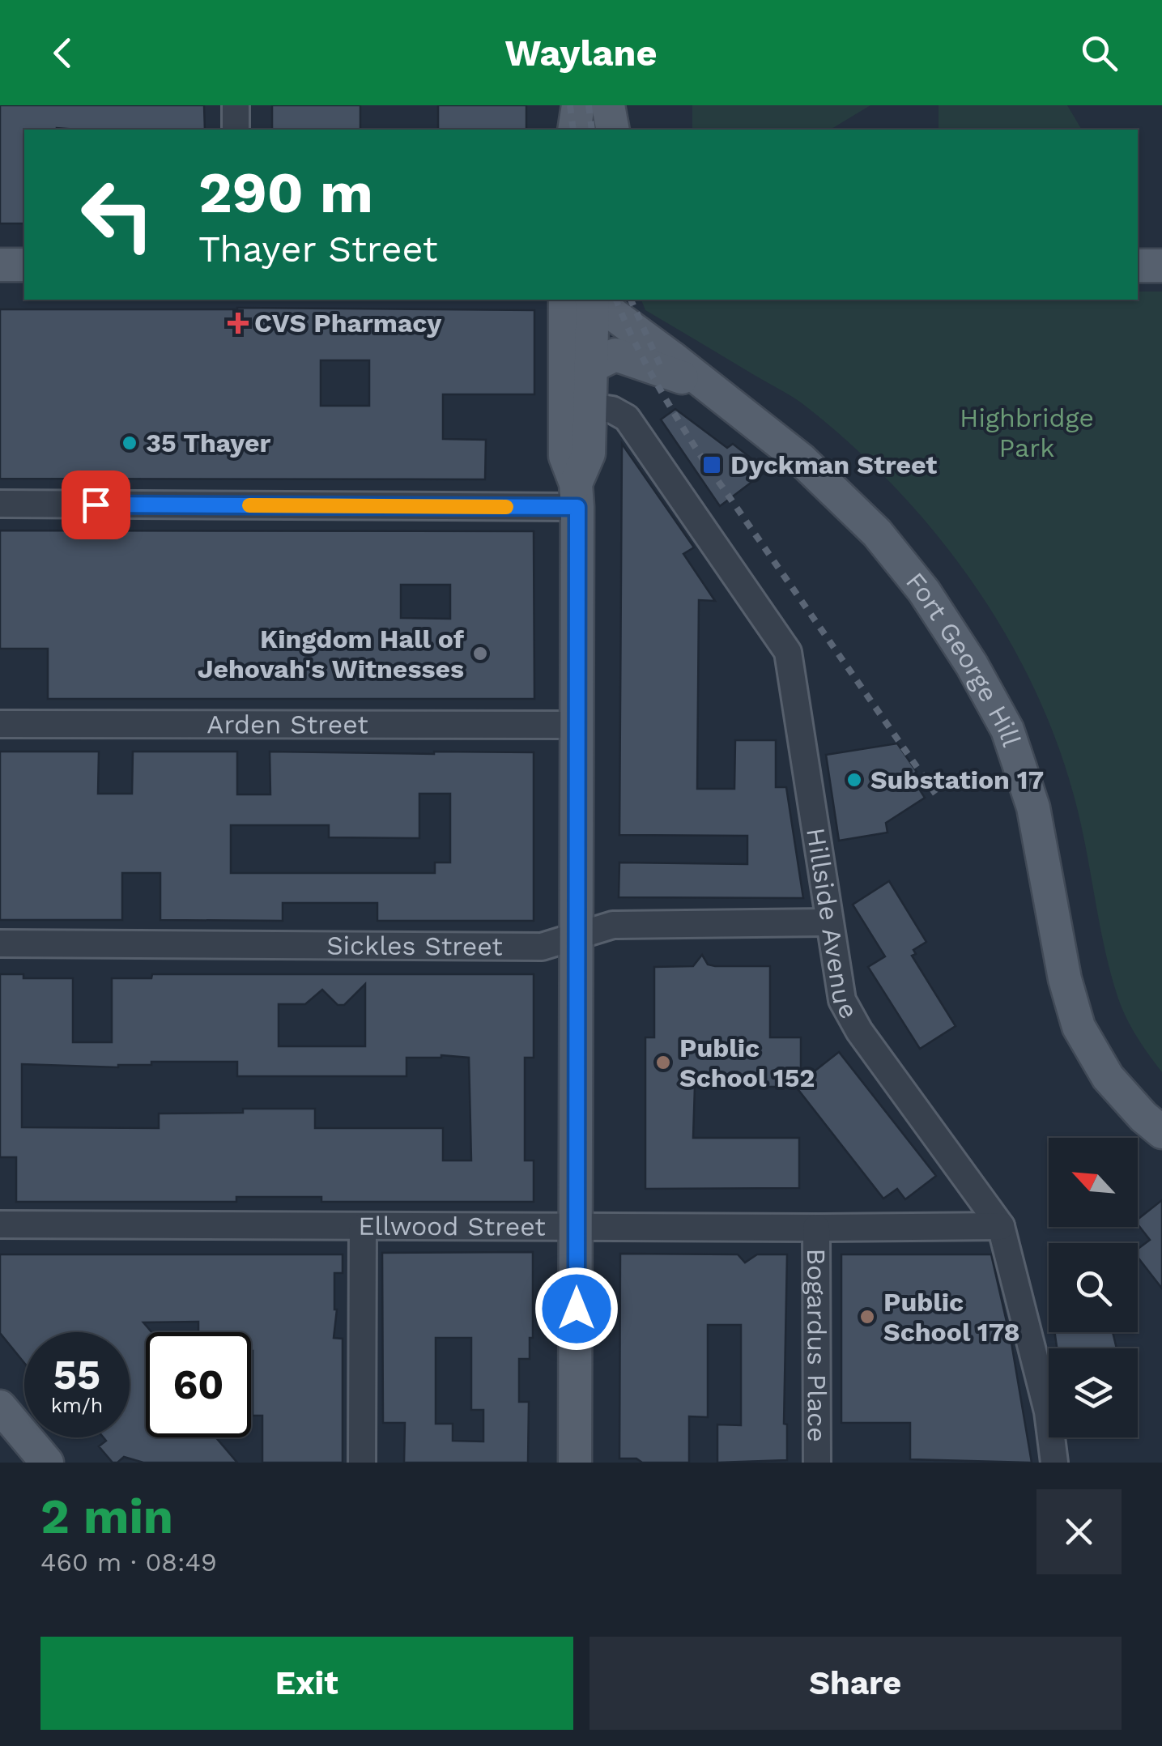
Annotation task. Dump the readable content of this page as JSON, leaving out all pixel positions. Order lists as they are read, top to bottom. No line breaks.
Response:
{"streets":{"main road":["Fort George Hill"],"street":["Arden Street","Hillside Avenue","Sickles Street","Ellwood Street","Bogardus Place"]},"crossings":[["Hillside Avenue","Sickles Street"],["Hillside Avenue","Ellwood Street"],["Ellwood Street","Bogardus Place"]],"parks":["Highbridge Park"],"places":{"health":["CVS Pharmacy"],"other":["35 Thayer","Kingdom Hall of Jehovah's Witnesses","Substation 17","Public School 152","Public School 178"],"transit":["Dyckman Street"]},"north":"top left","page":{"header":"Waylane","turn":["290 m","Thayer Street"],"speed":"55 km/h","limit":"60","heading":["2 min","460 m · 08:49"],"buttons":["Exit","Share"]}}
